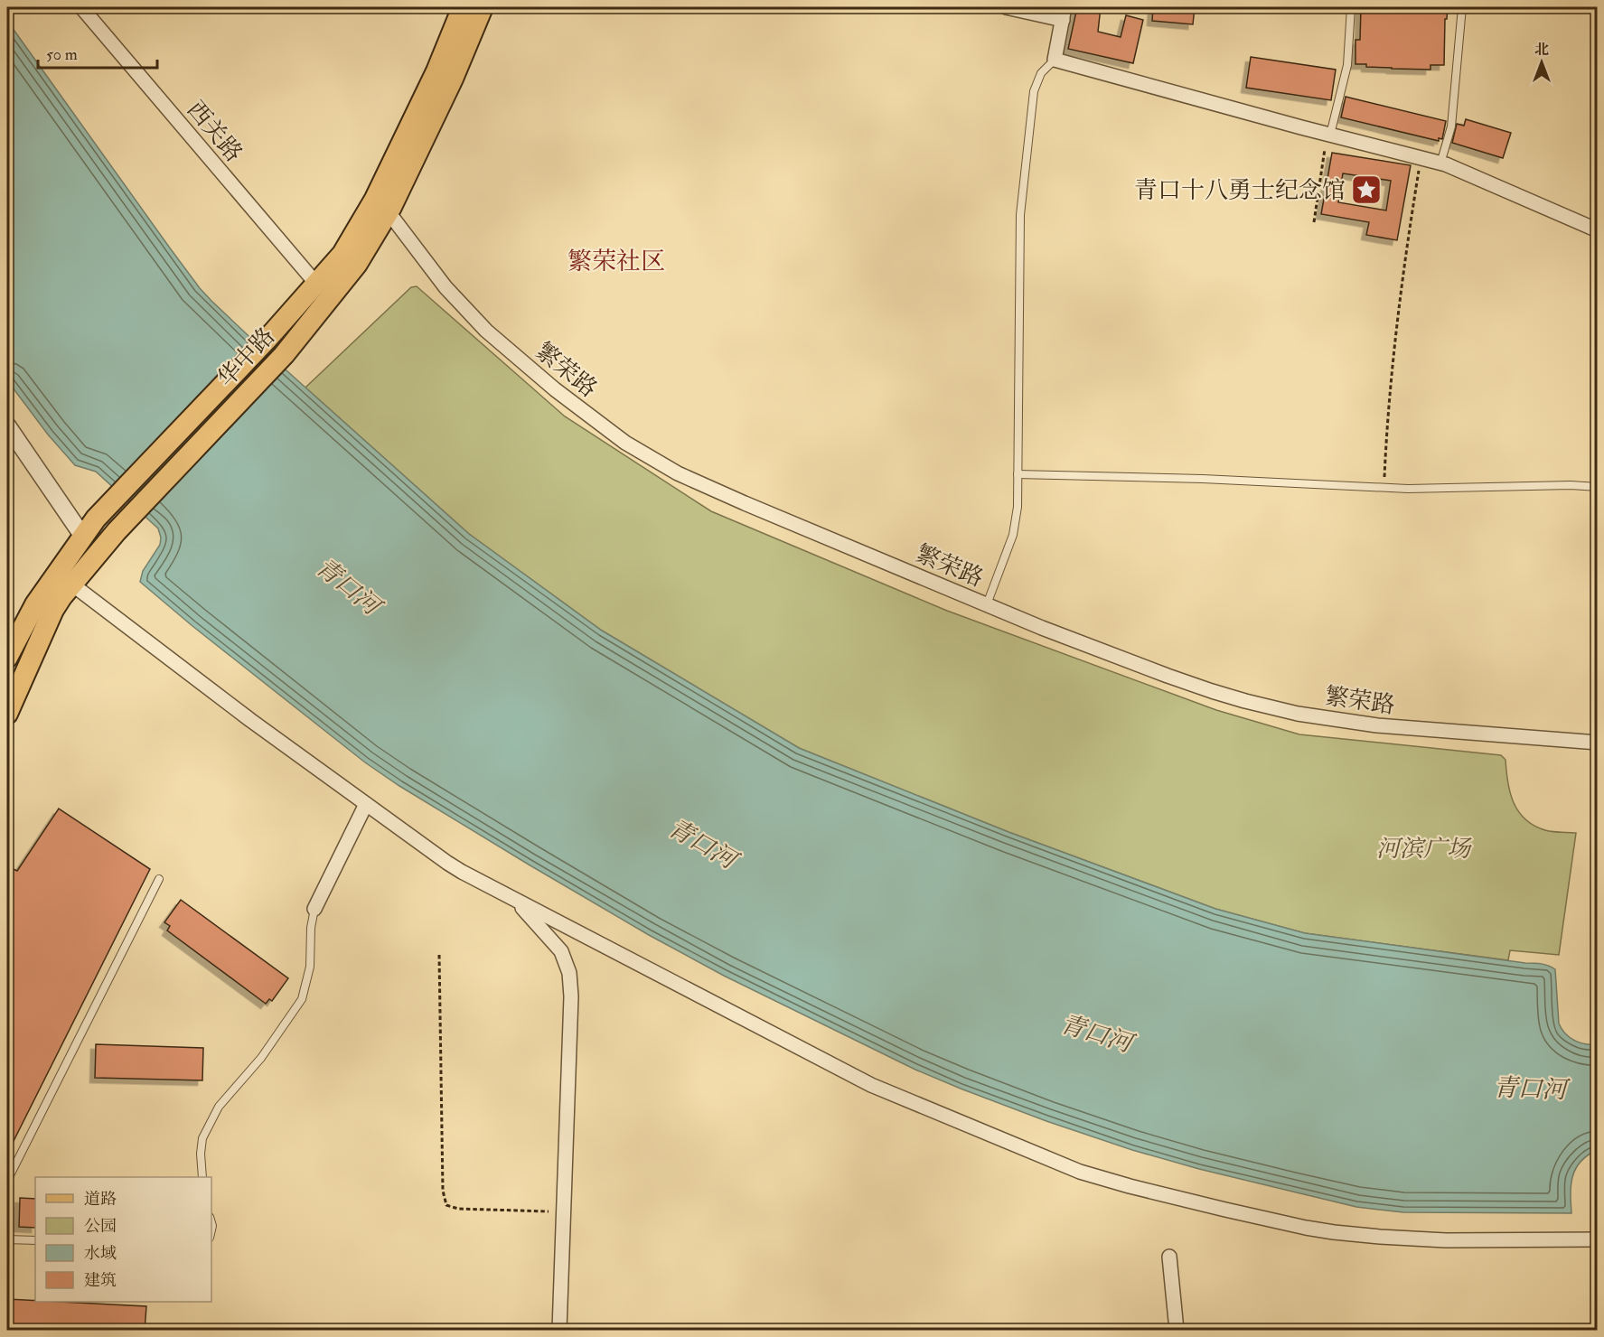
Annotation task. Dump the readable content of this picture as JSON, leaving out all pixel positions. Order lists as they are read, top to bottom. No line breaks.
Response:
{"streets":{"main road":["华中路"],"street":["西关路","繁荣路"]},"crossings":[["西关路","华中路"],["华中路","繁荣路"]],"districts":["繁荣社区"],"water":["青口河"],"parks":["河滨广场"],"places":{"place":["青口十八勇士纪念馆"]},"legend":["道路","公园","水域","建筑"],"scale_bar":"50 m","north":"top"}
